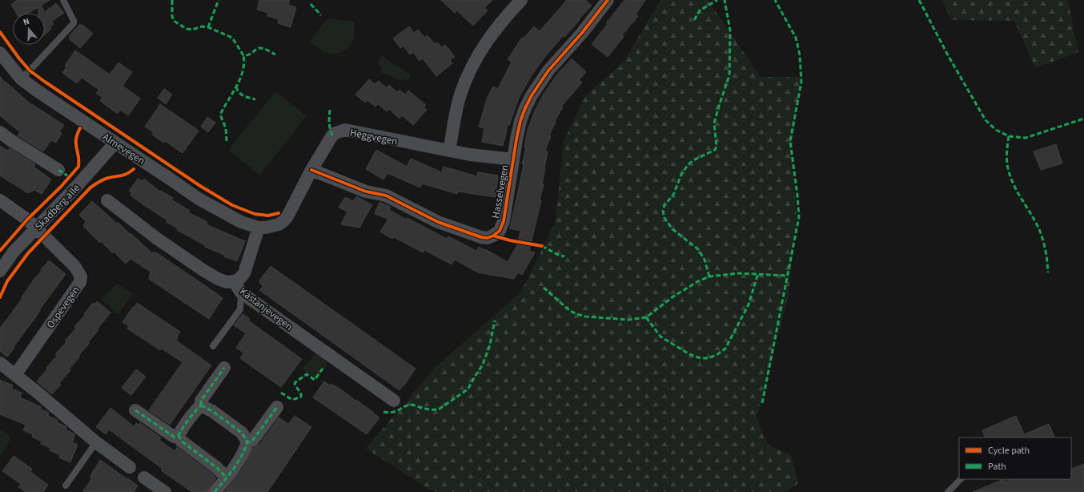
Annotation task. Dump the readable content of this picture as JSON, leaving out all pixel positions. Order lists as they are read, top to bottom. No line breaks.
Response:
{"streets":{"street":["Heggvegen","Almevegen","Hasselvegen","Skadberg alle","Ospevegen","Kastanjevegen"]},"crossings":[["Heggvegen","Almevegen"],["Heggvegen","Hasselvegen"],["Almevegen","Skadberg alle"],["Skadberg alle","Ospevegen"]],"legend":["Cycle path","Path"],"north":"top"}
